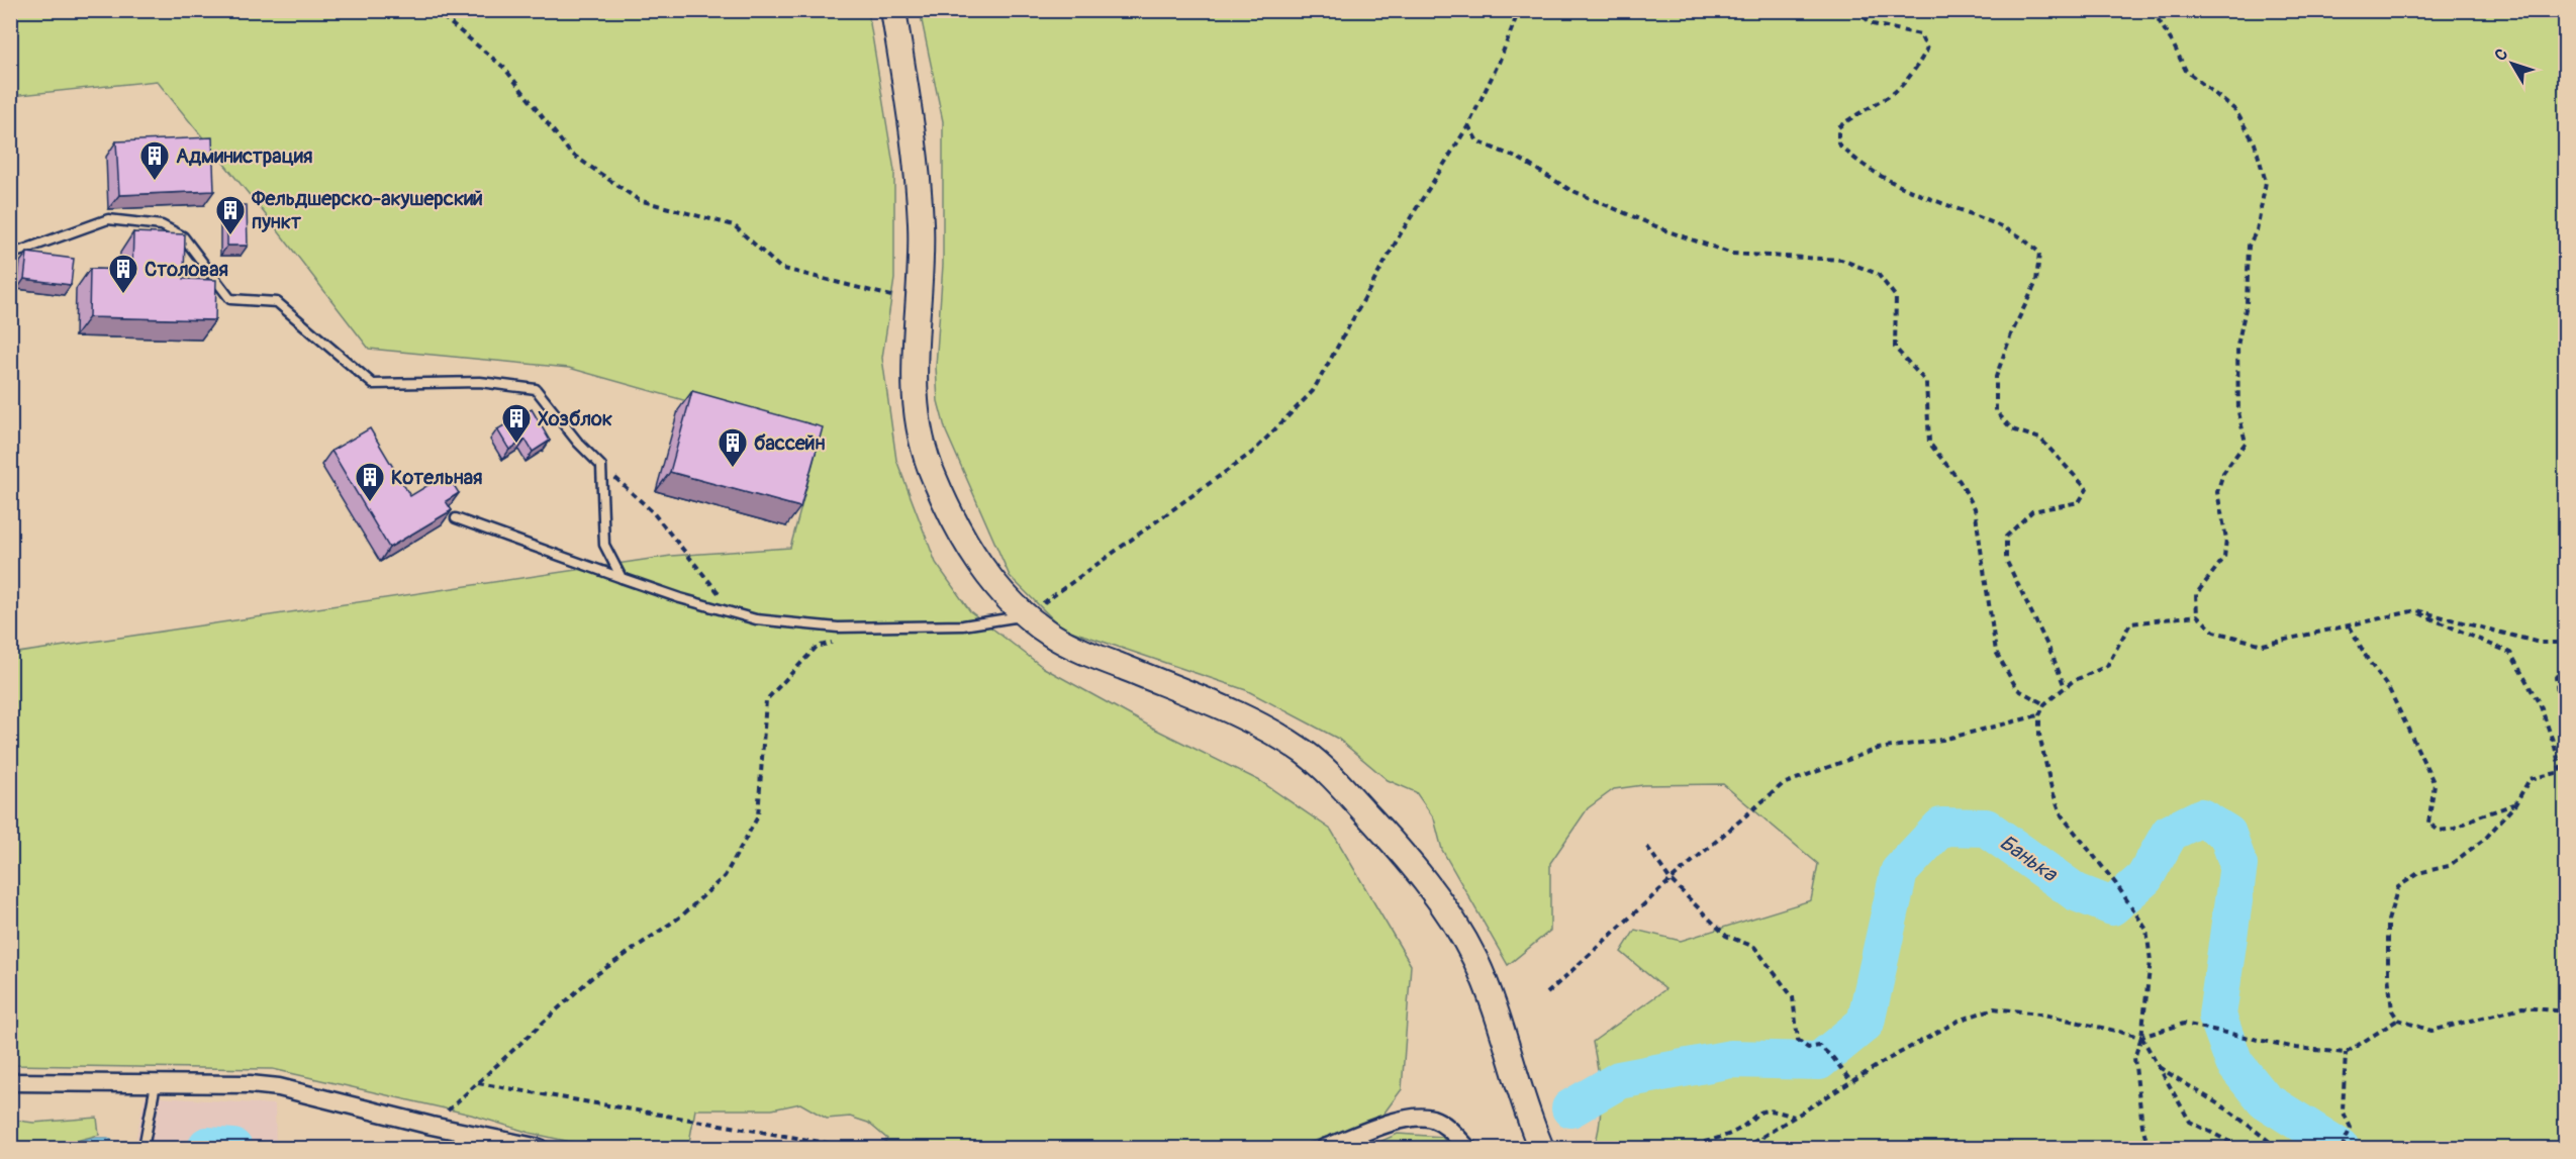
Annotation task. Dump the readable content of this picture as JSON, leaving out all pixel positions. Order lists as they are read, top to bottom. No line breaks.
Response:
{"water":["Банька"],"places":{"building":["Администрация","Фельдшерско-акушерский пункт","Столовая","Хозблок","бассейн","Котельная"]},"north":"top left"}
